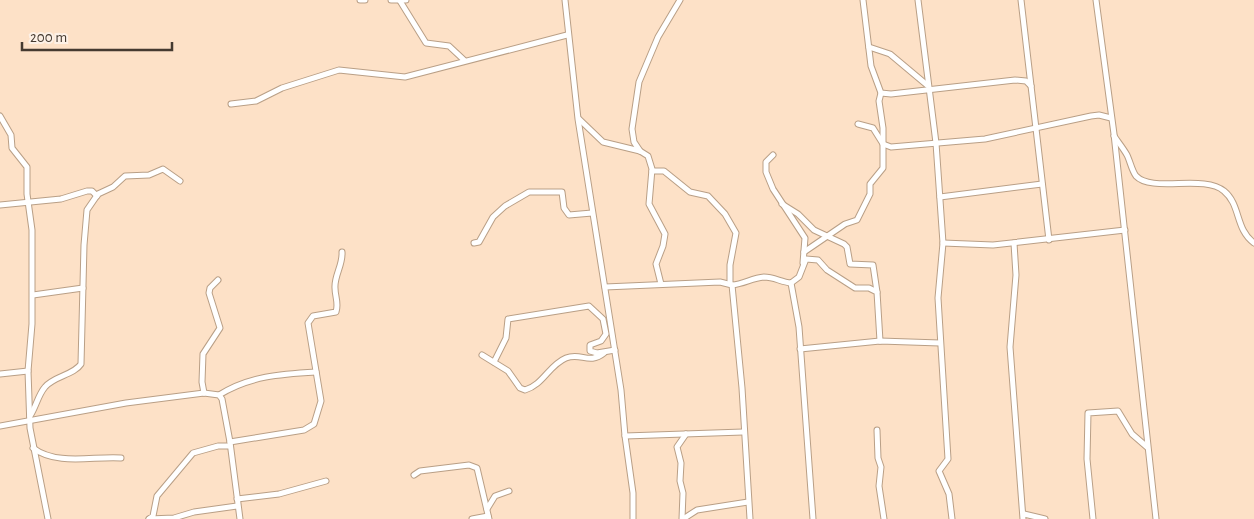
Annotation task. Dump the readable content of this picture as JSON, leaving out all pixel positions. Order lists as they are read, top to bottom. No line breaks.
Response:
{"scale_bar":"200 m"}
